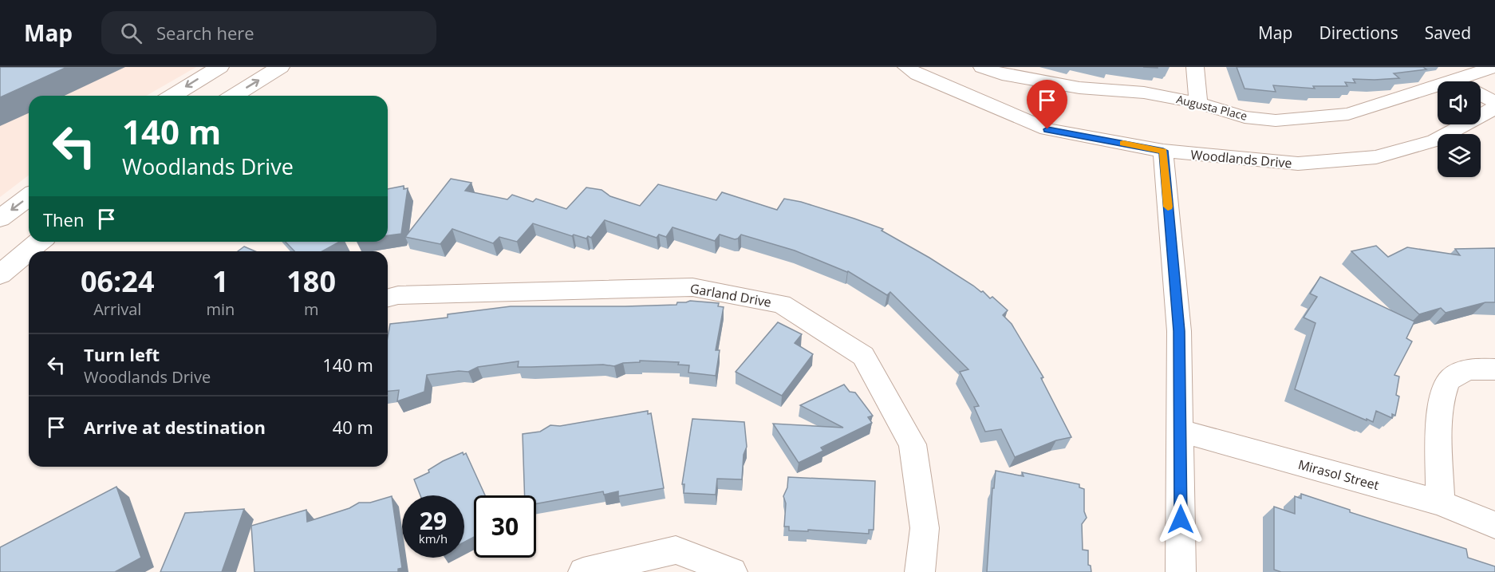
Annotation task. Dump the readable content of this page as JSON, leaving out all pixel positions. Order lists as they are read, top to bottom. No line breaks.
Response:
{"streets":{"street":["Augusta Place","Woodlands Drive","Garland Drive","Mirasol Street"]},"page":{"header":"Map","search":"Search here","nav":["Map","Directions","Saved"],"turn":["140 m","Woodlands Drive"],"then":"Then","eta":["06:24","Arrival","1","min","180","m"],"list":[{"name":"Turn left","note":"Woodlands Drive","value":"140 m"},{"name":"Arrive at destination","value":"40 m"}],"speed":"29 km/h","limit":"30"}}
